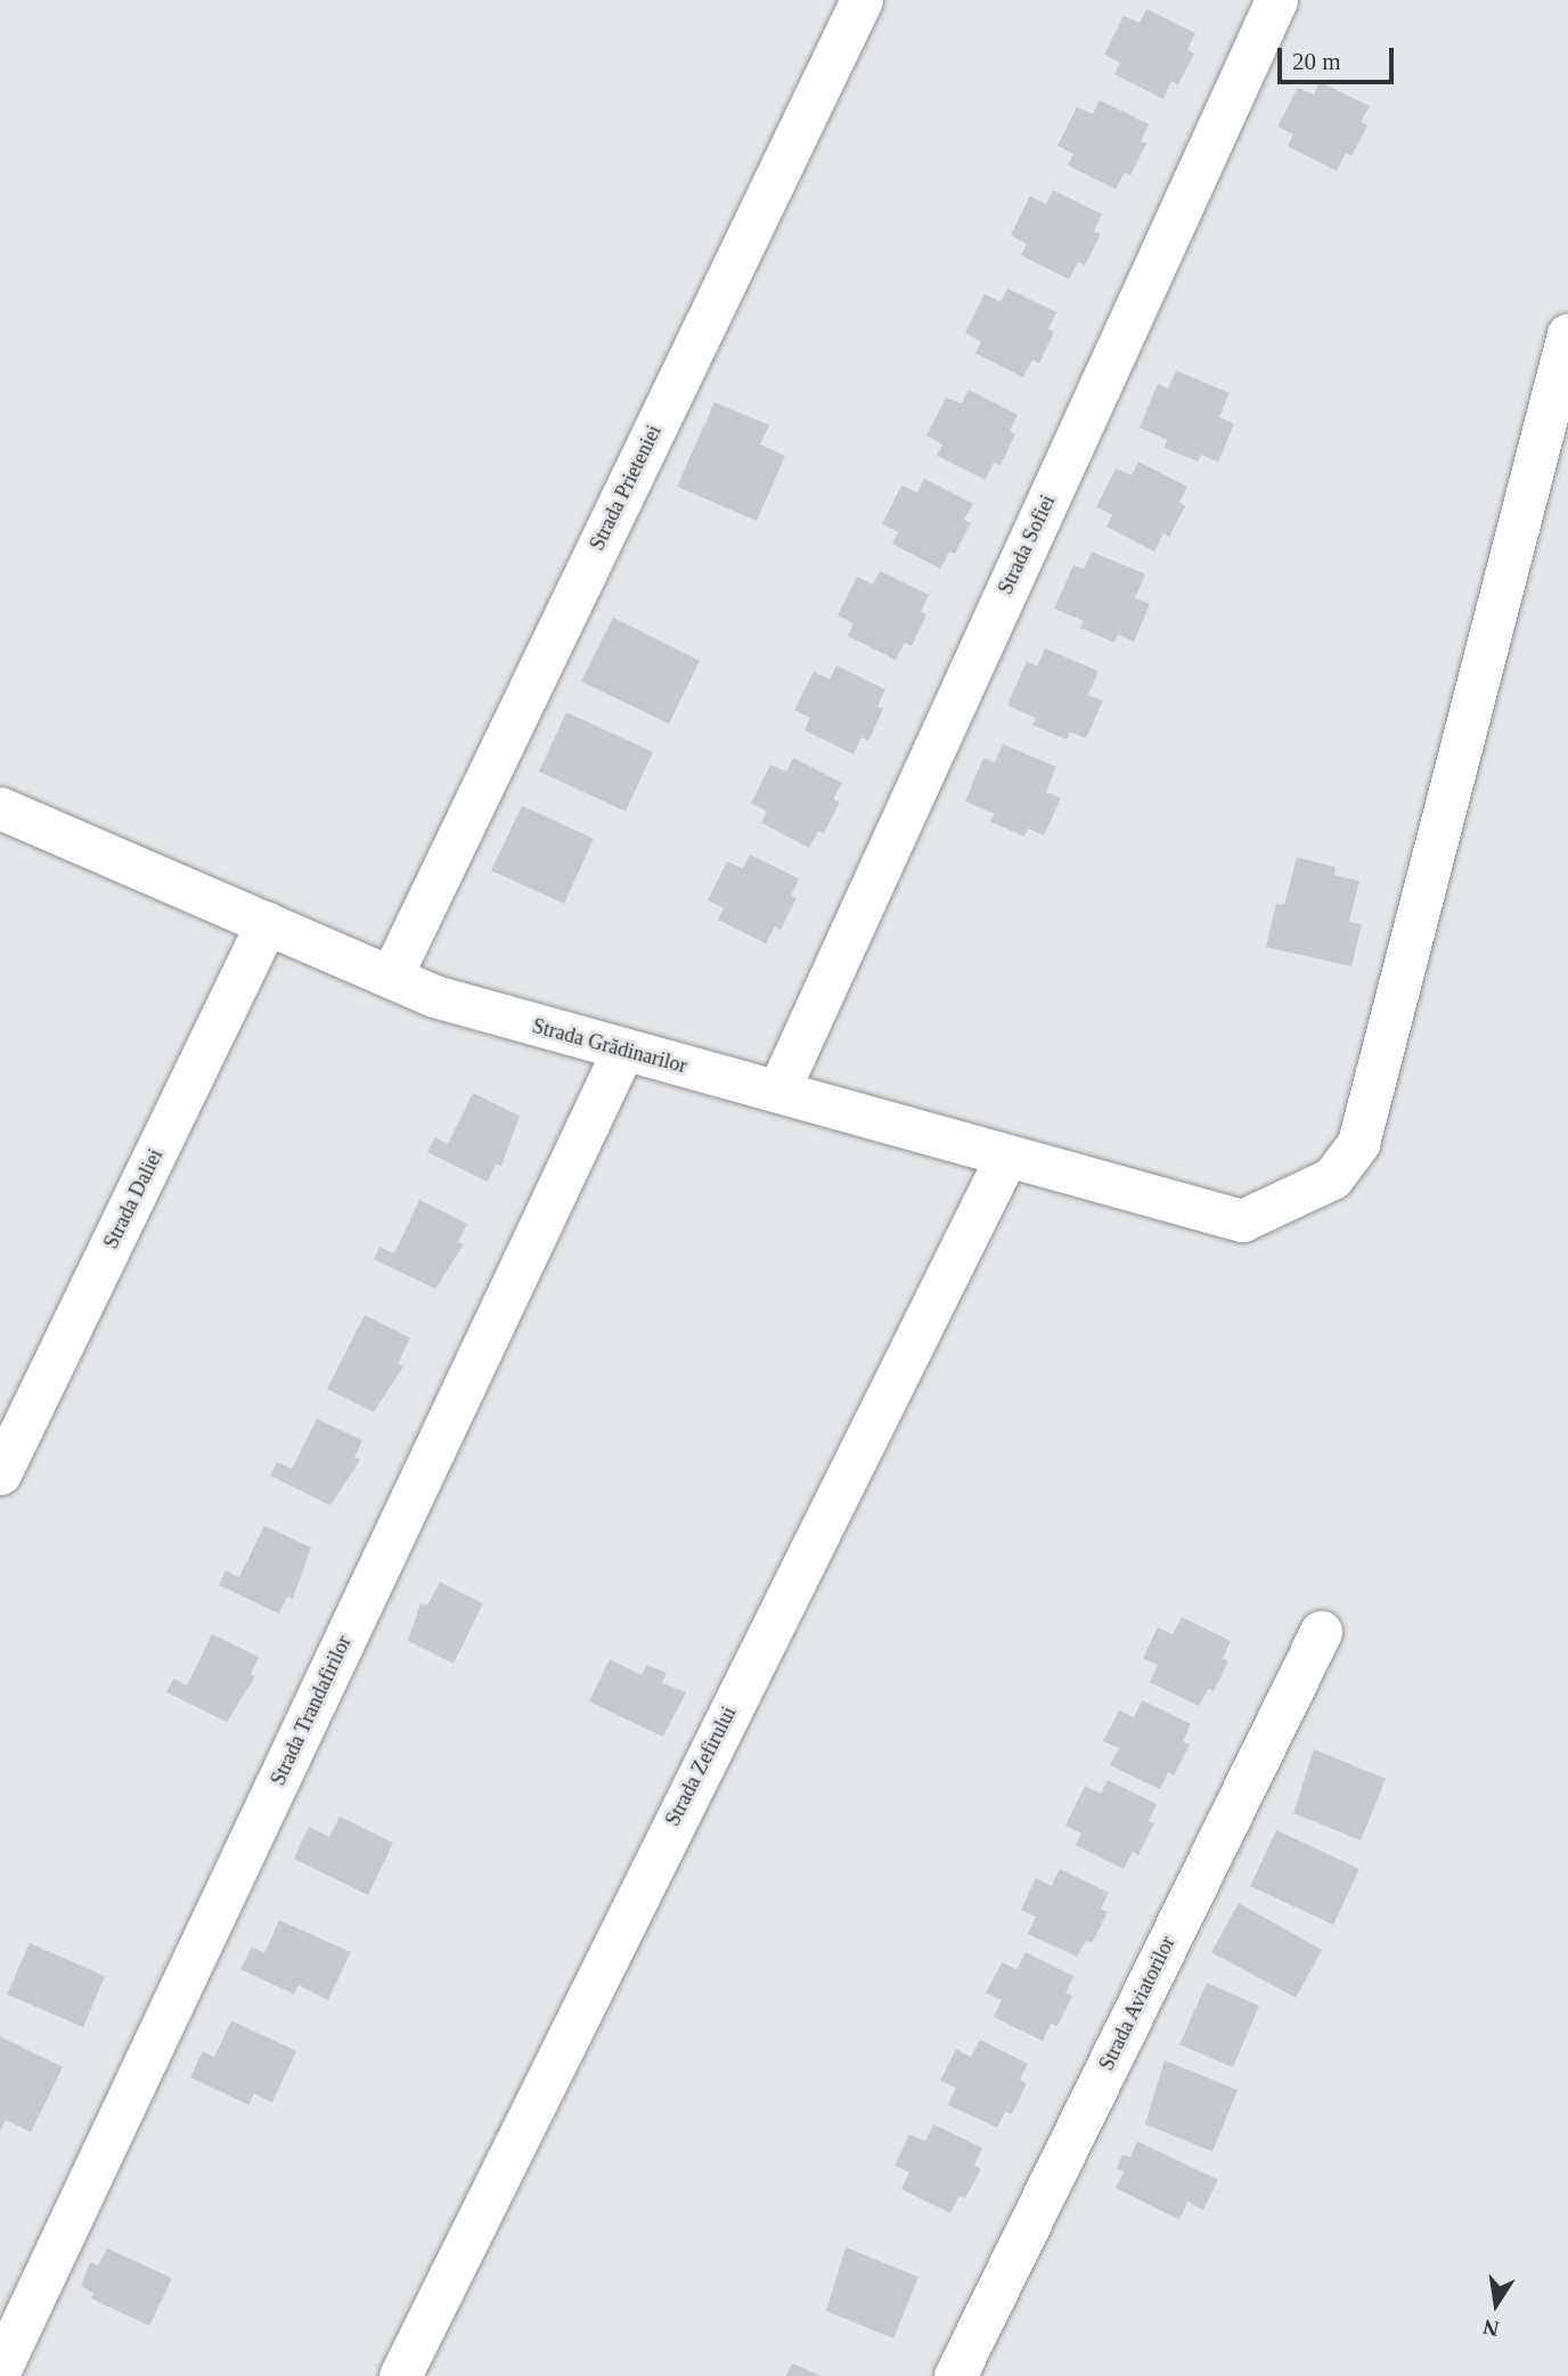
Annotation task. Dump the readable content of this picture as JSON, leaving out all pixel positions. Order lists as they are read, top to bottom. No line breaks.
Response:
{"streets":{"street":["Strada Prieteniei","Strada Sofiei","Strada Grădinarilor","Strada Daliei","Strada Trandafirilor","Strada Zefirului","Strada Aviatorilor"]},"crossings":[["Strada Prieteniei","Strada Grădinarilor"],["Strada Sofiei","Strada Grădinarilor"],["Strada Grădinarilor","Strada Daliei"],["Strada Grădinarilor","Strada Trandafirilor"],["Strada Grădinarilor","Strada Zefirului"]],"scale_bar":"20 m","north":"bottom"}
